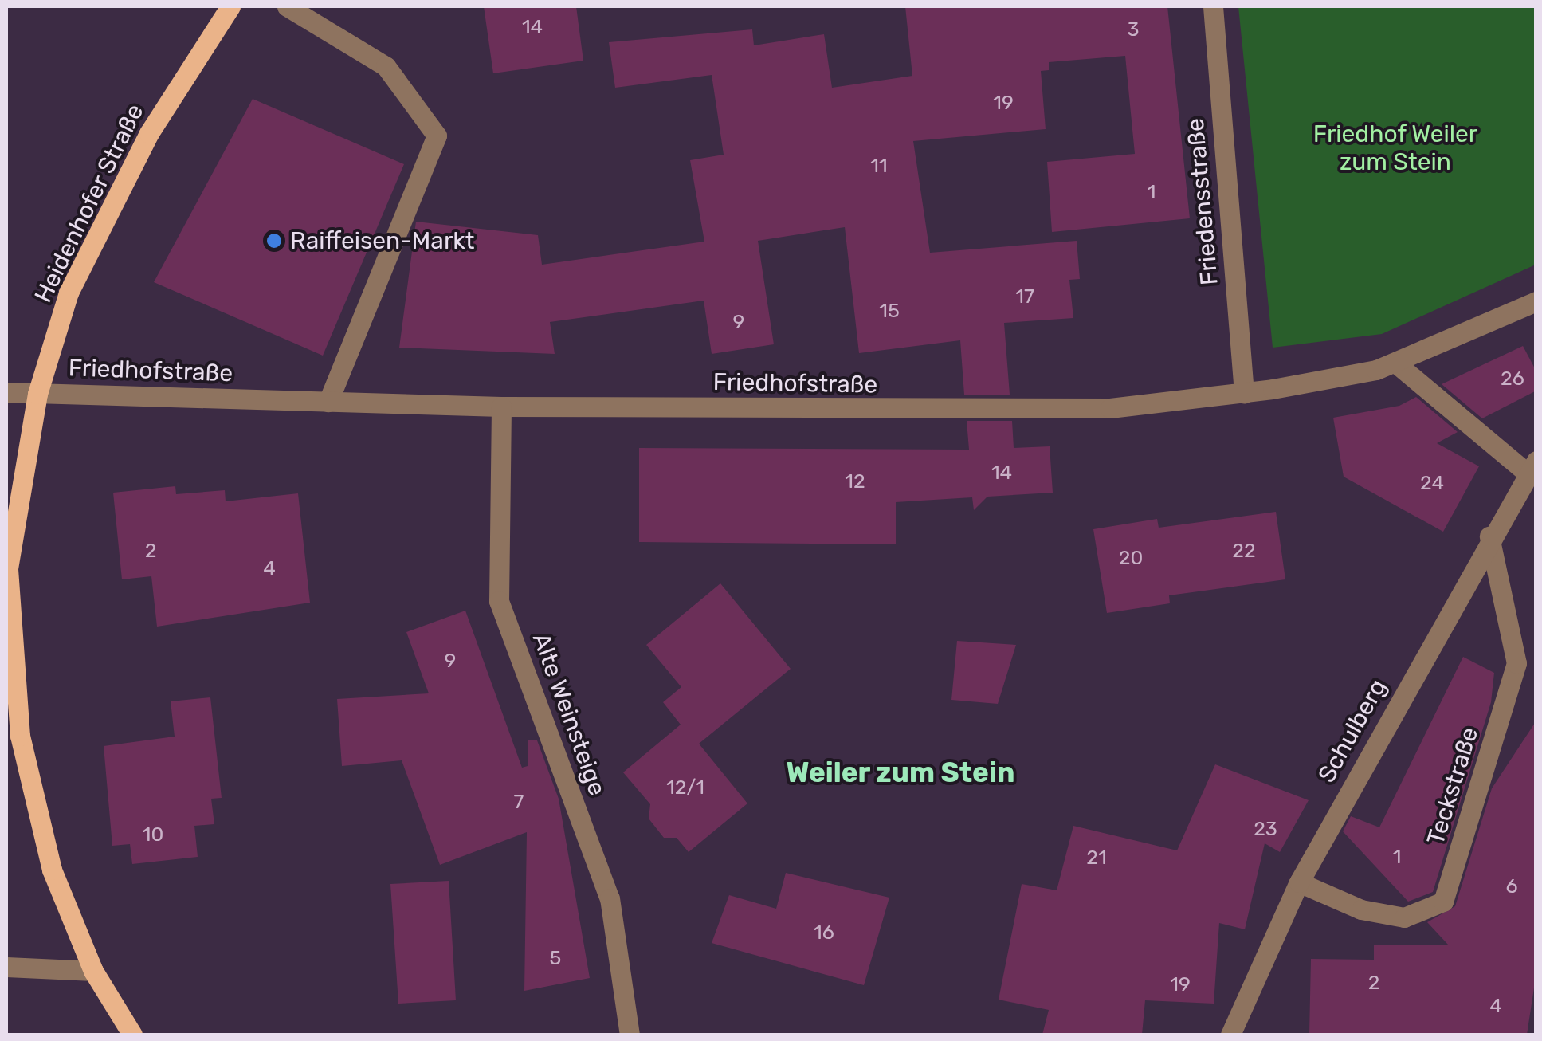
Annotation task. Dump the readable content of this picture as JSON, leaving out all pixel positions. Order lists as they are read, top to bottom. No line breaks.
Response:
{"streets":{"main road":["Heidenhofer Straße"],"street":["Friedensstraße","Friedhofstraße","Alte Weinsteige","Schulberg","Teckstraße"]},"crossings":[["Friedensstraße","Friedhofstraße"],["Heidenhofer Straße","Friedhofstraße"],["Friedhofstraße","Alte Weinsteige"],["Schulberg","Teckstraße"]],"districts":["Weiler zum Stein"],"parks":["Friedhof Weiler zum Stein"],"places":["Raiffeisen-Markt"],"house_numbers":["14","3","19","11","1","17","15","9","26","14","12","24","2","22","20","4","9","12/1","7","23","10","1","21","6","16","5","2","19","4"]}
